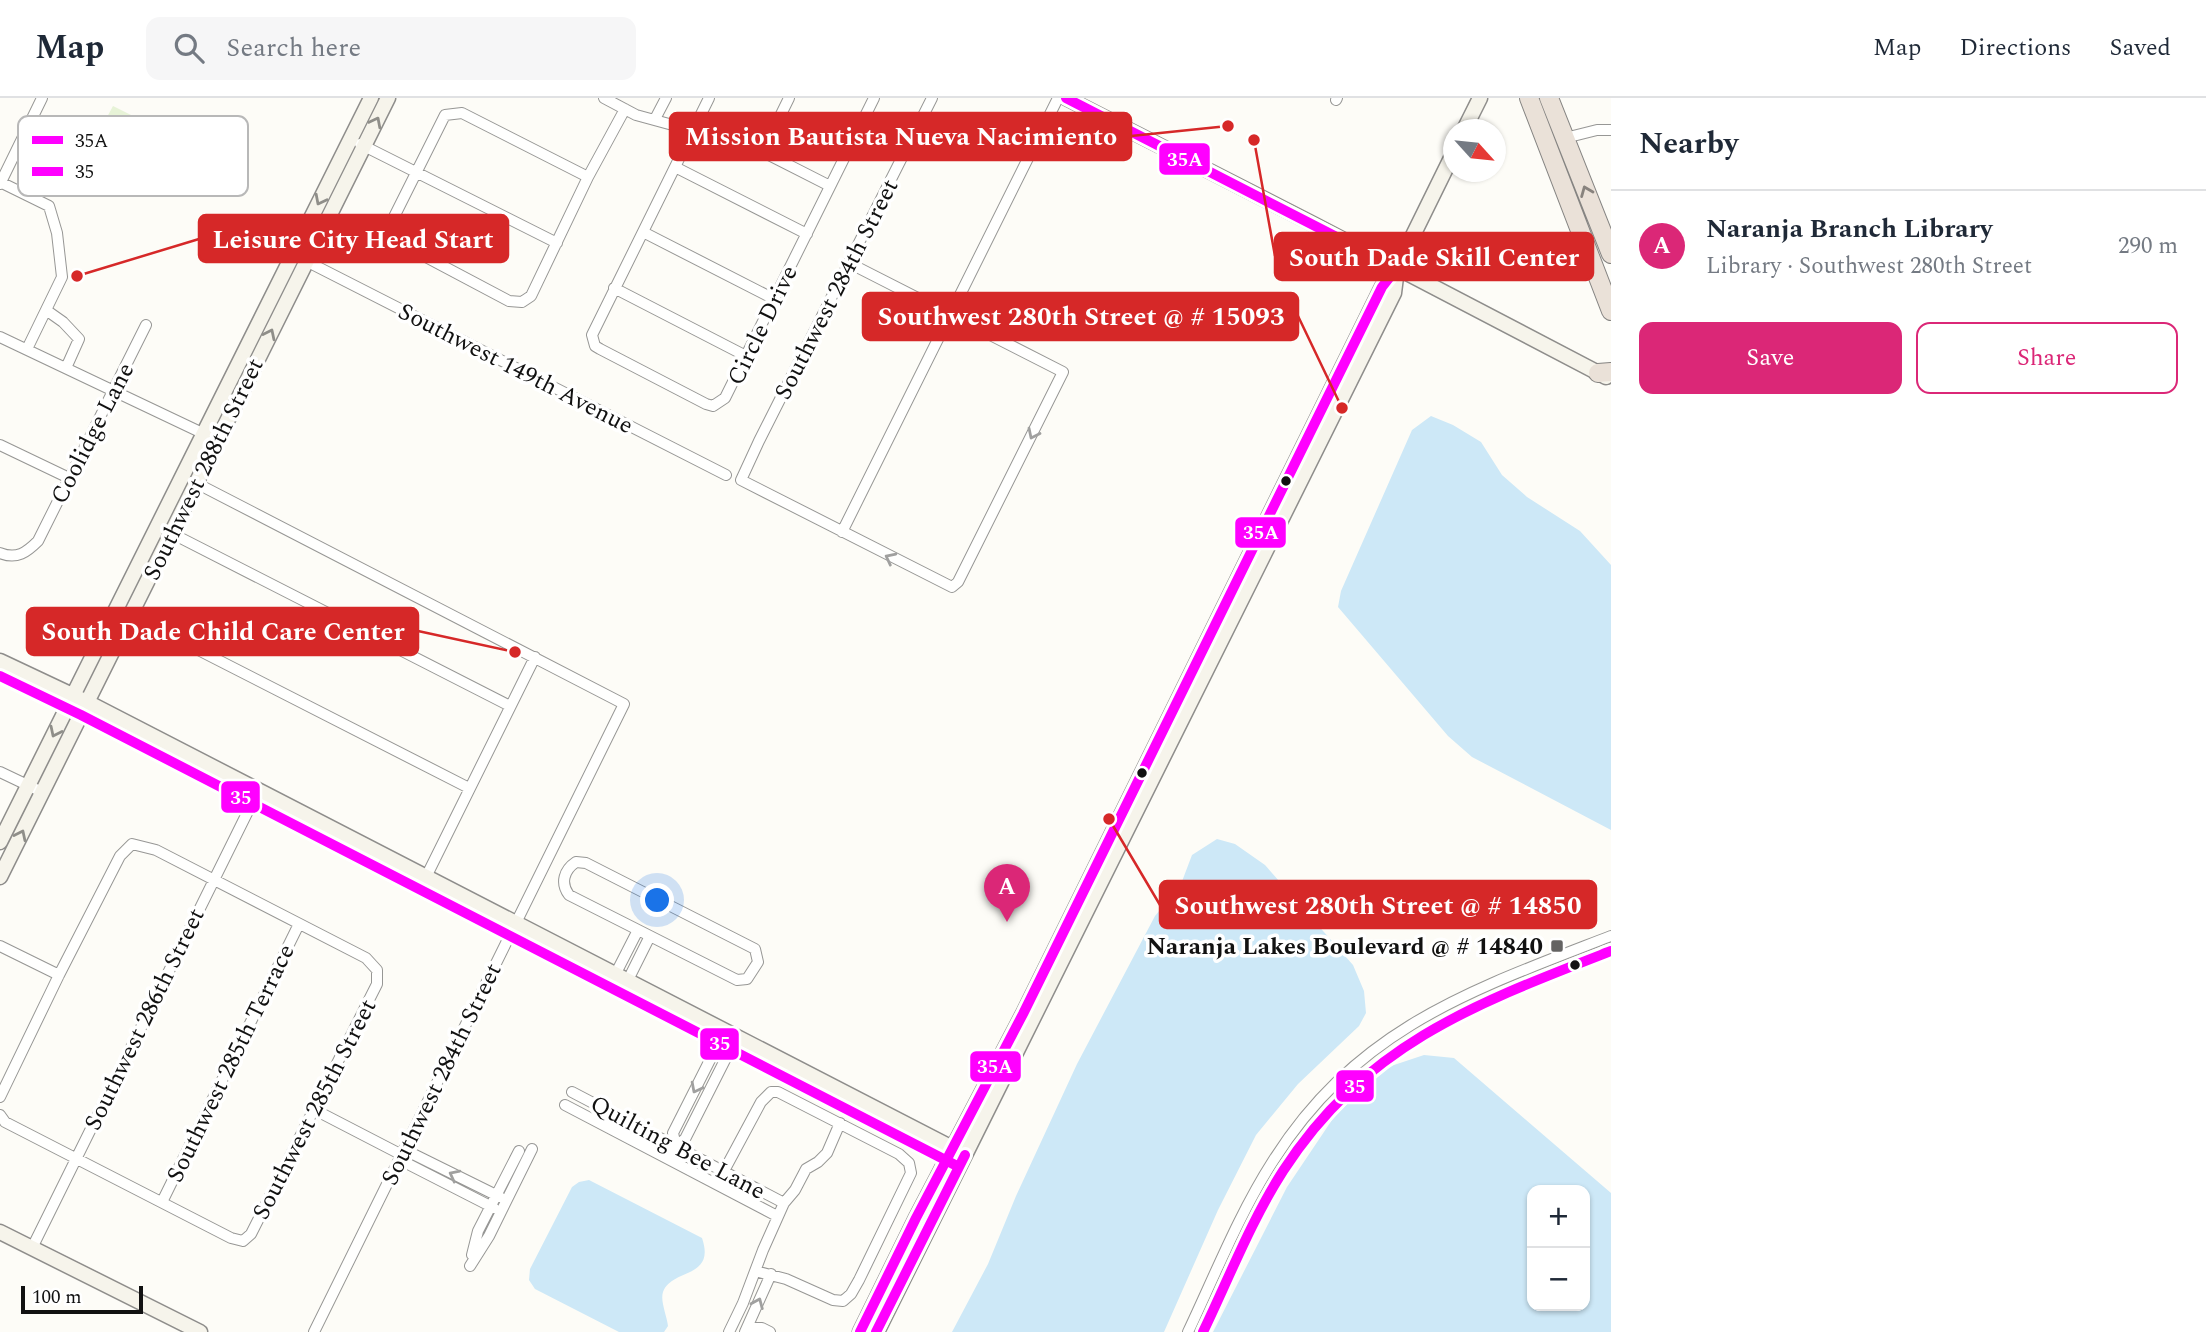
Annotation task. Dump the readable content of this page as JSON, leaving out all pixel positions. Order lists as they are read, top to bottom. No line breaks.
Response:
{"streets":{"street":["Southwest 284th Street","Circle Drive","Southwest 149th Avenue","Coolidge Lane","Southwest 288th Street","Southwest 286th Street","Southwest 285th Terrace","Southwest 285th Street","Quilting Bee Lane"]},"crossings":[["Southwest 149th Avenue","Southwest 288th Street"],["Southwest 285th Terrace","Southwest 285th Street"]],"places":{"other":["Mission Bautista Nueva Nacimiento","South Dade Skill Center","Leisure City Head Start","Southwest 280th Street @ # 15093","South Dade Child Care Center","Southwest 280th Street @ # 14850"],"transit":["Naranja Lakes Boulevard @ # 14840"]},"lines":["transit line 35A","transit line 35"],"legend":["35A","35"],"scale_bar":"100 m","north":"bottom right","page":{"header":"Map","search":"Search here","nav":["Map","Directions","Saved"],"heading":"Nearby","list":[{"mark":"A","name":"Naranja Branch Library","note":"Library · Southwest 280th Street","value":"290 m"}],"buttons":["Save","Share"],"pins":"A","map_buttons":["+","−"],"scale":"100 m"}}
